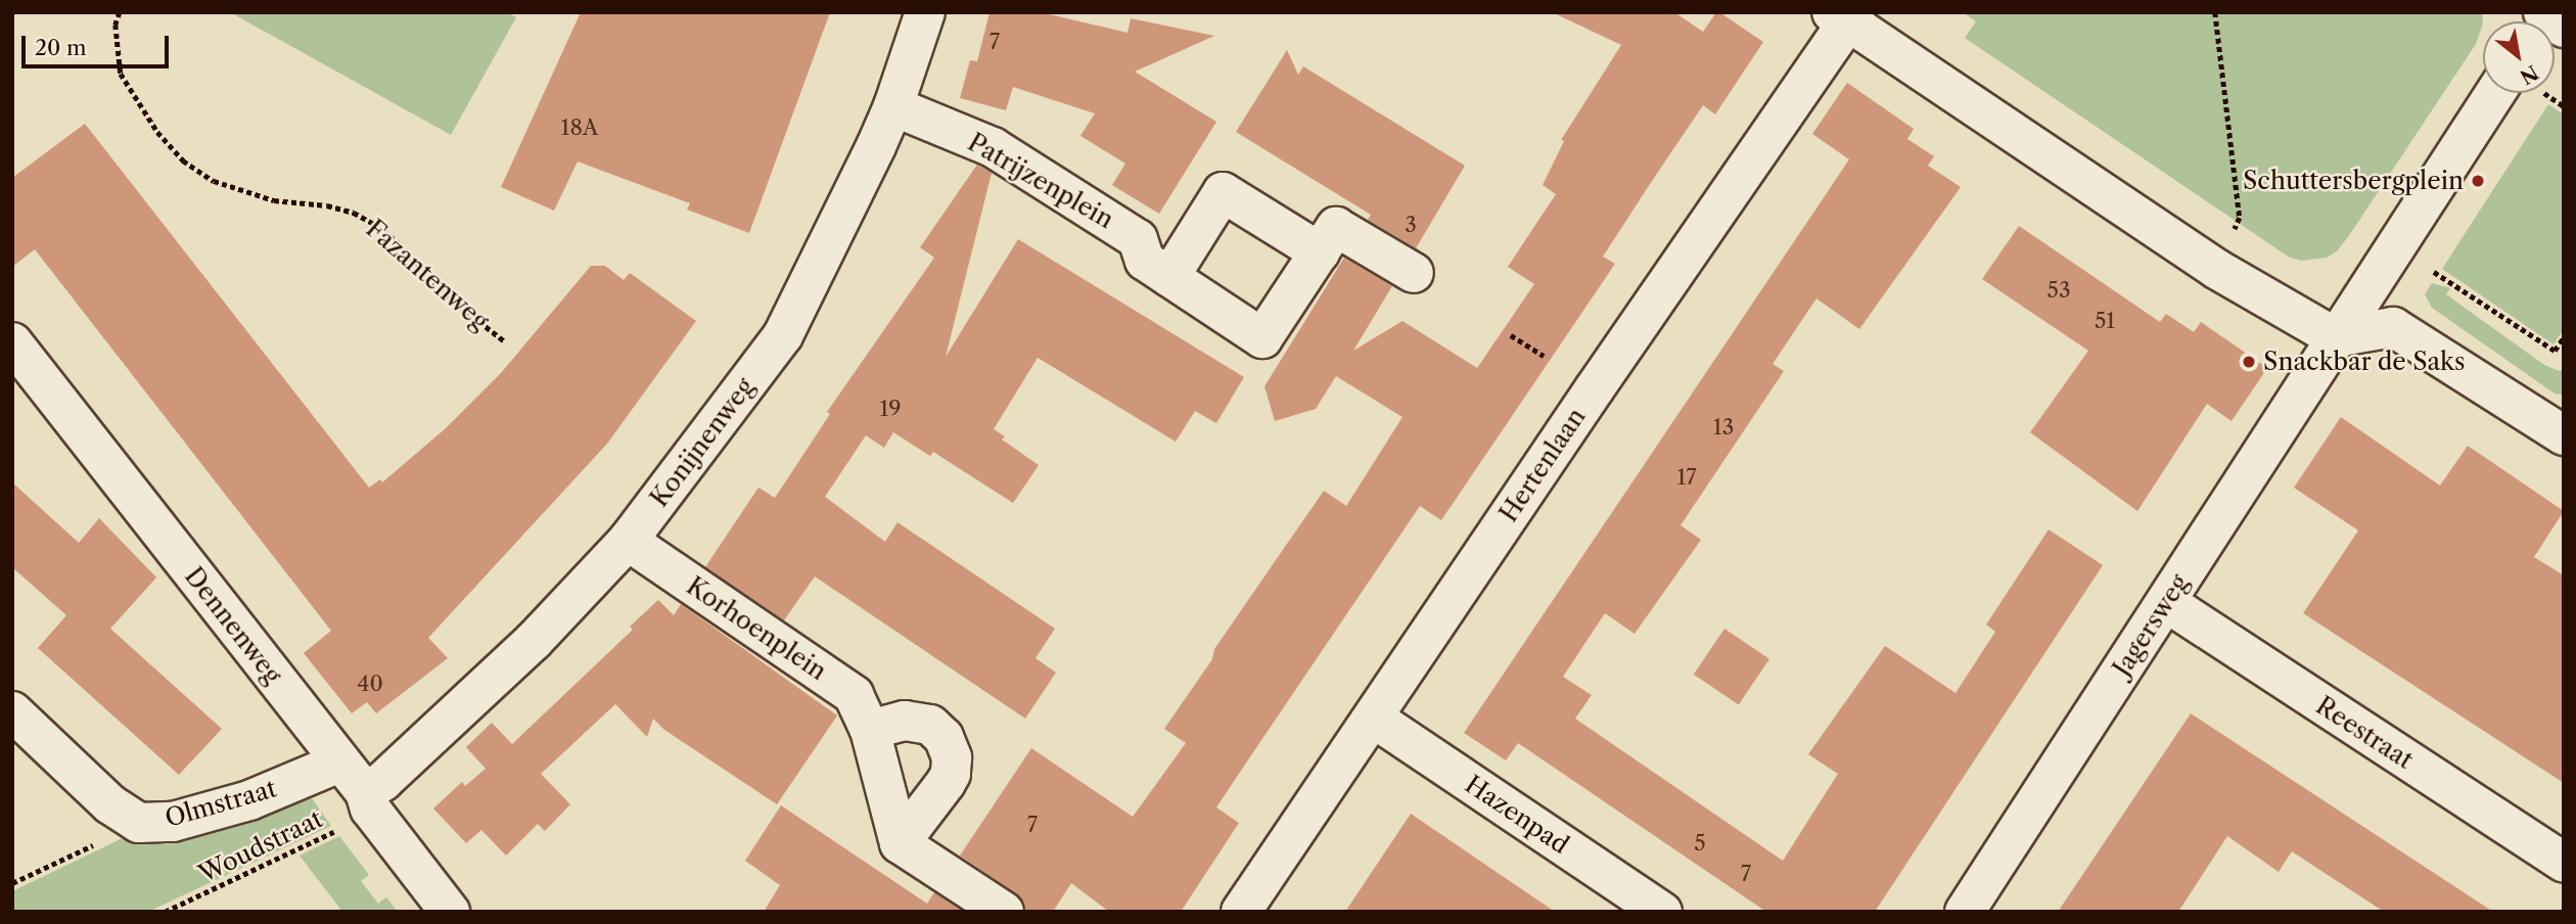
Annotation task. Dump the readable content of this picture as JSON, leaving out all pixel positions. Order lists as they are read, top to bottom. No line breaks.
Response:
{"streets":{"street":["Patrijzenplein","Konijnenweg","Hertenlaan","Dennenweg","Jagersweg","Korhoenplein","Reestraat","Olmstraat","Hazenpad"],"path":["Fazantenweg","Woudstraat"]},"crossings":[["Patrijzenplein","Konijnenweg"],["Konijnenweg","Dennenweg"],["Konijnenweg","Korhoenplein"],["Konijnenweg","Woudstraat"],["Hertenlaan","Hazenpad"],["Dennenweg","Olmstraat"],["Dennenweg","Woudstraat"],["Jagersweg","Reestraat"]],"places":["Schuttersbergplein","Snackbar de Saks"],"house_numbers":["7","18A","3","53","51","19","13","17","40","7","5","7"],"scale_bar":"20 m","north":"bottom right"}
